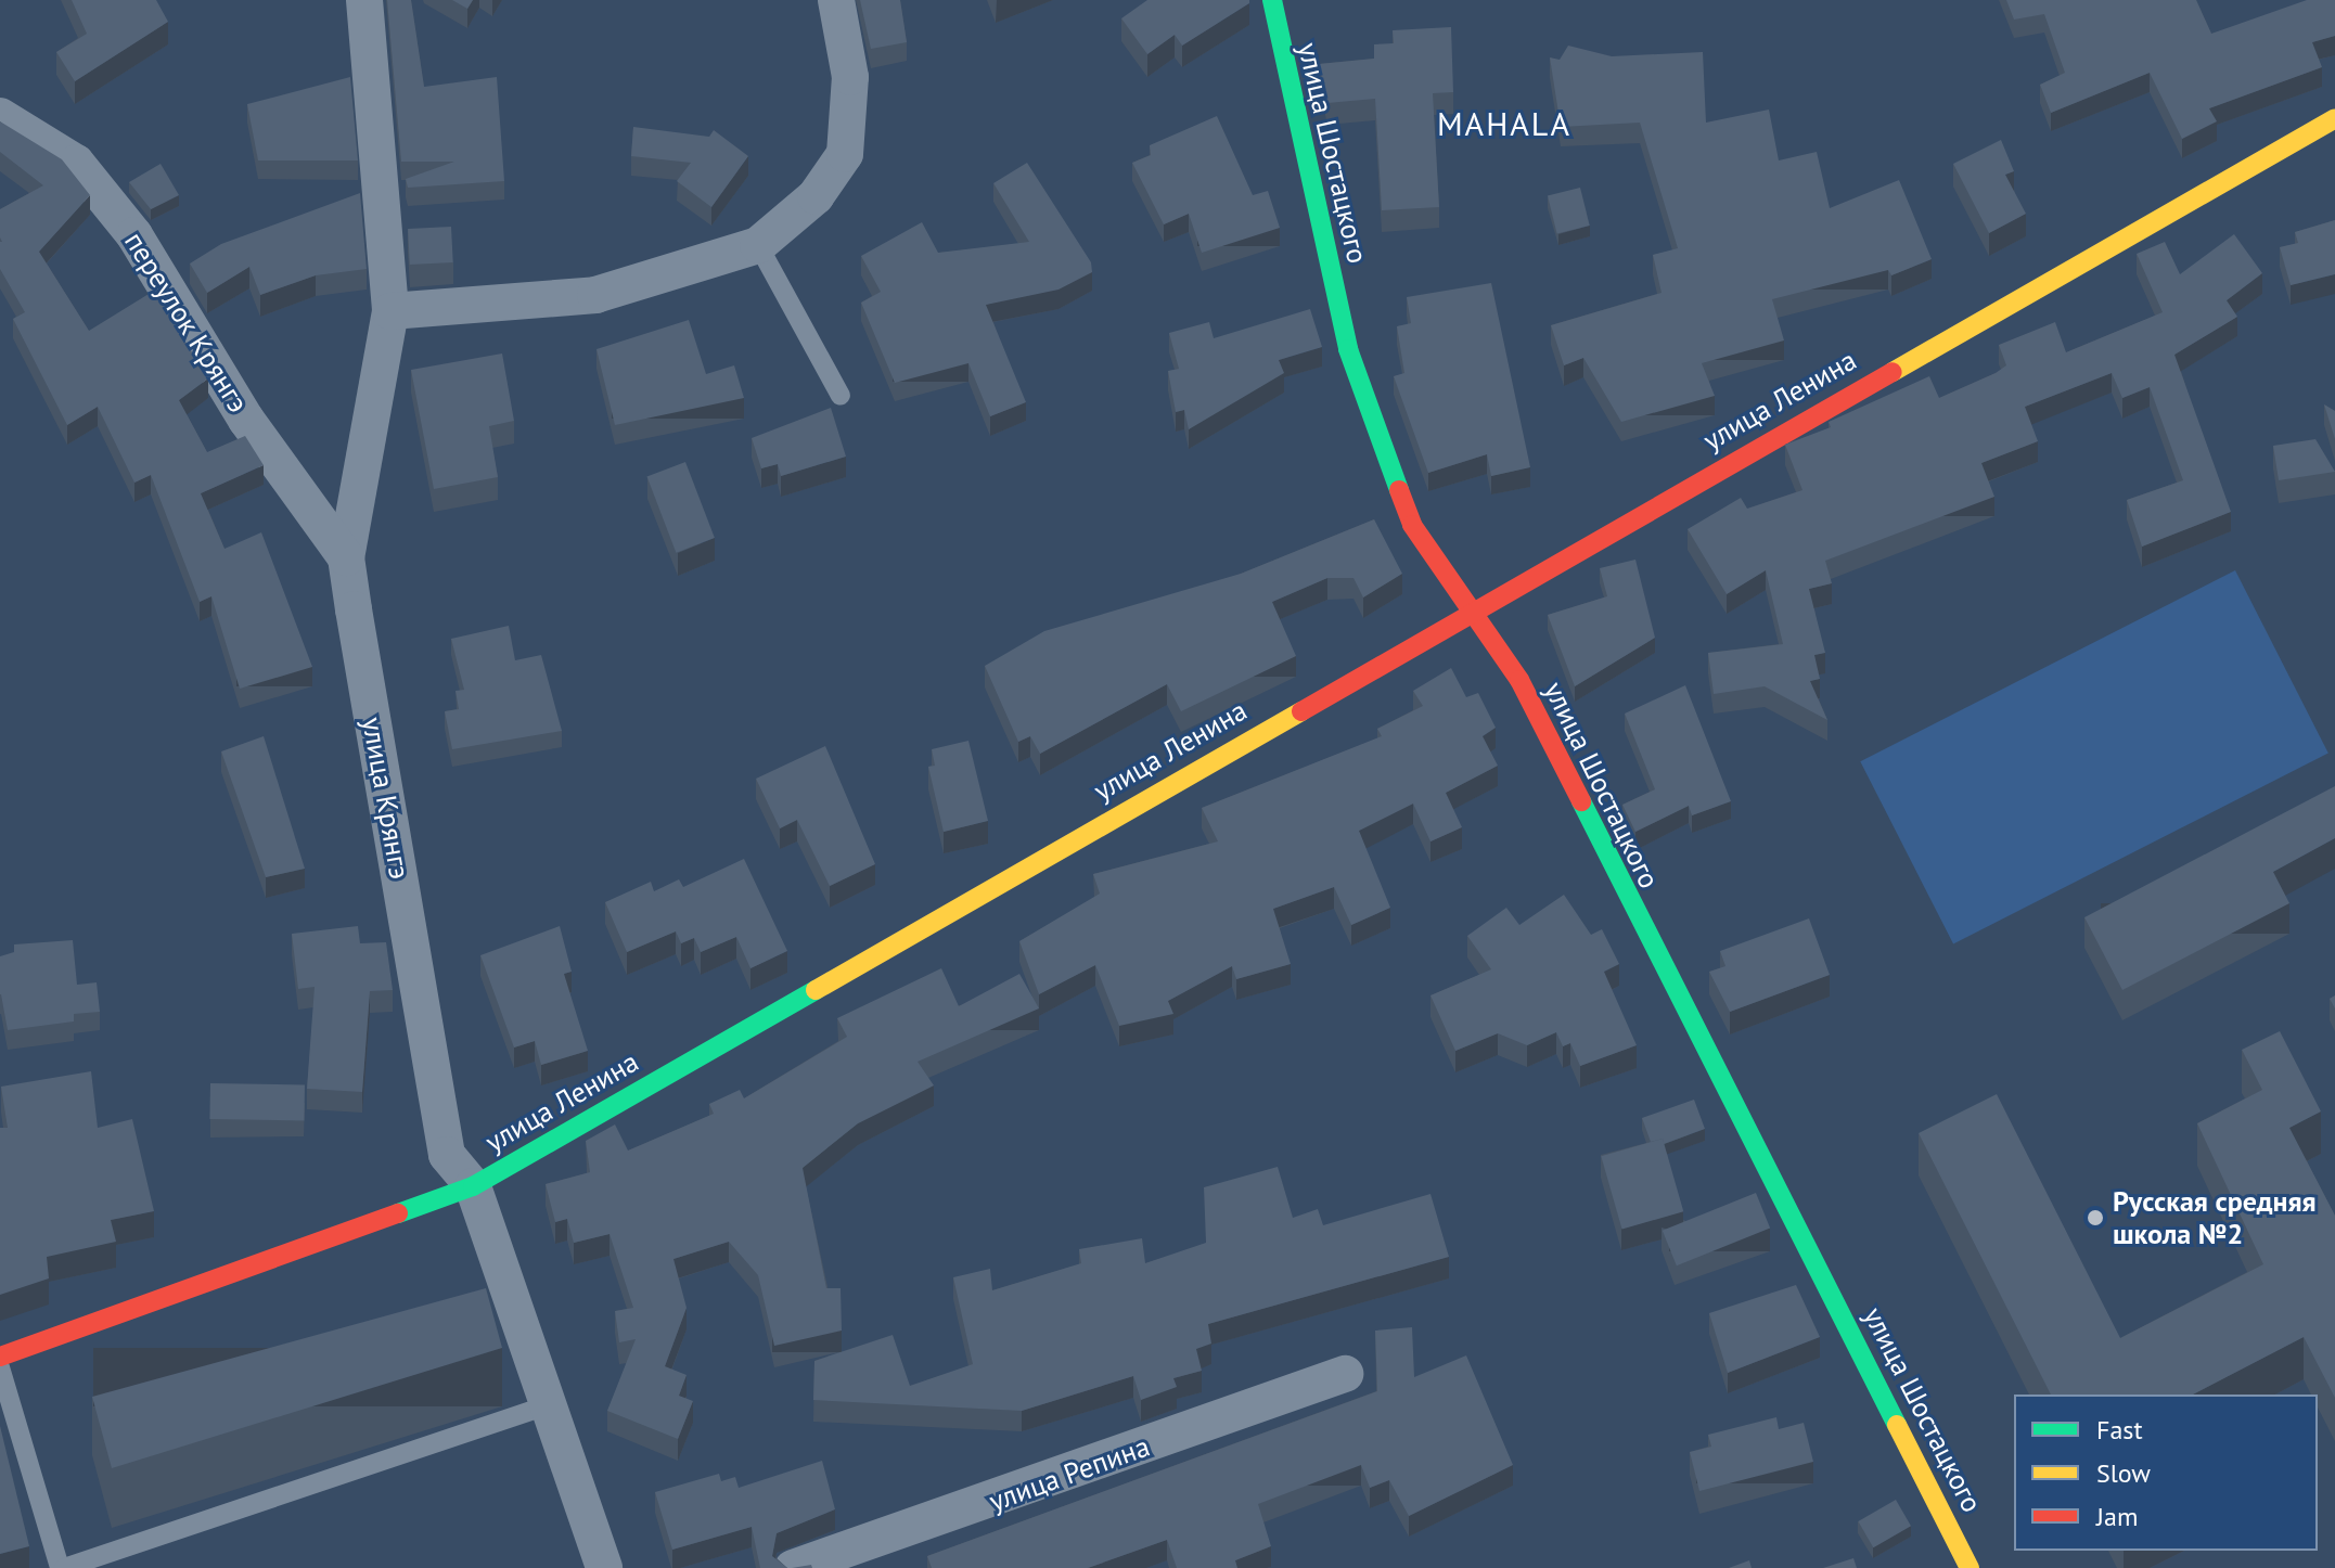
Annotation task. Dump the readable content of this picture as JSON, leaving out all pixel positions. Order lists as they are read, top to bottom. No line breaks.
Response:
{"streets":{"street":["улица Шостацкого","переулок Крянгэ","улица Ленина","улица Крянгэ","улица Репина"]},"crossings":[["улица Шостацкого","улица Ленина"],["переулок Крянгэ","улица Крянгэ"],["улица Ленина","улица Крянгэ"]],"districts":["MAHALA"],"places":["Русская средняя школа №2"],"legend":["Fast","Slow","Jam"]}
